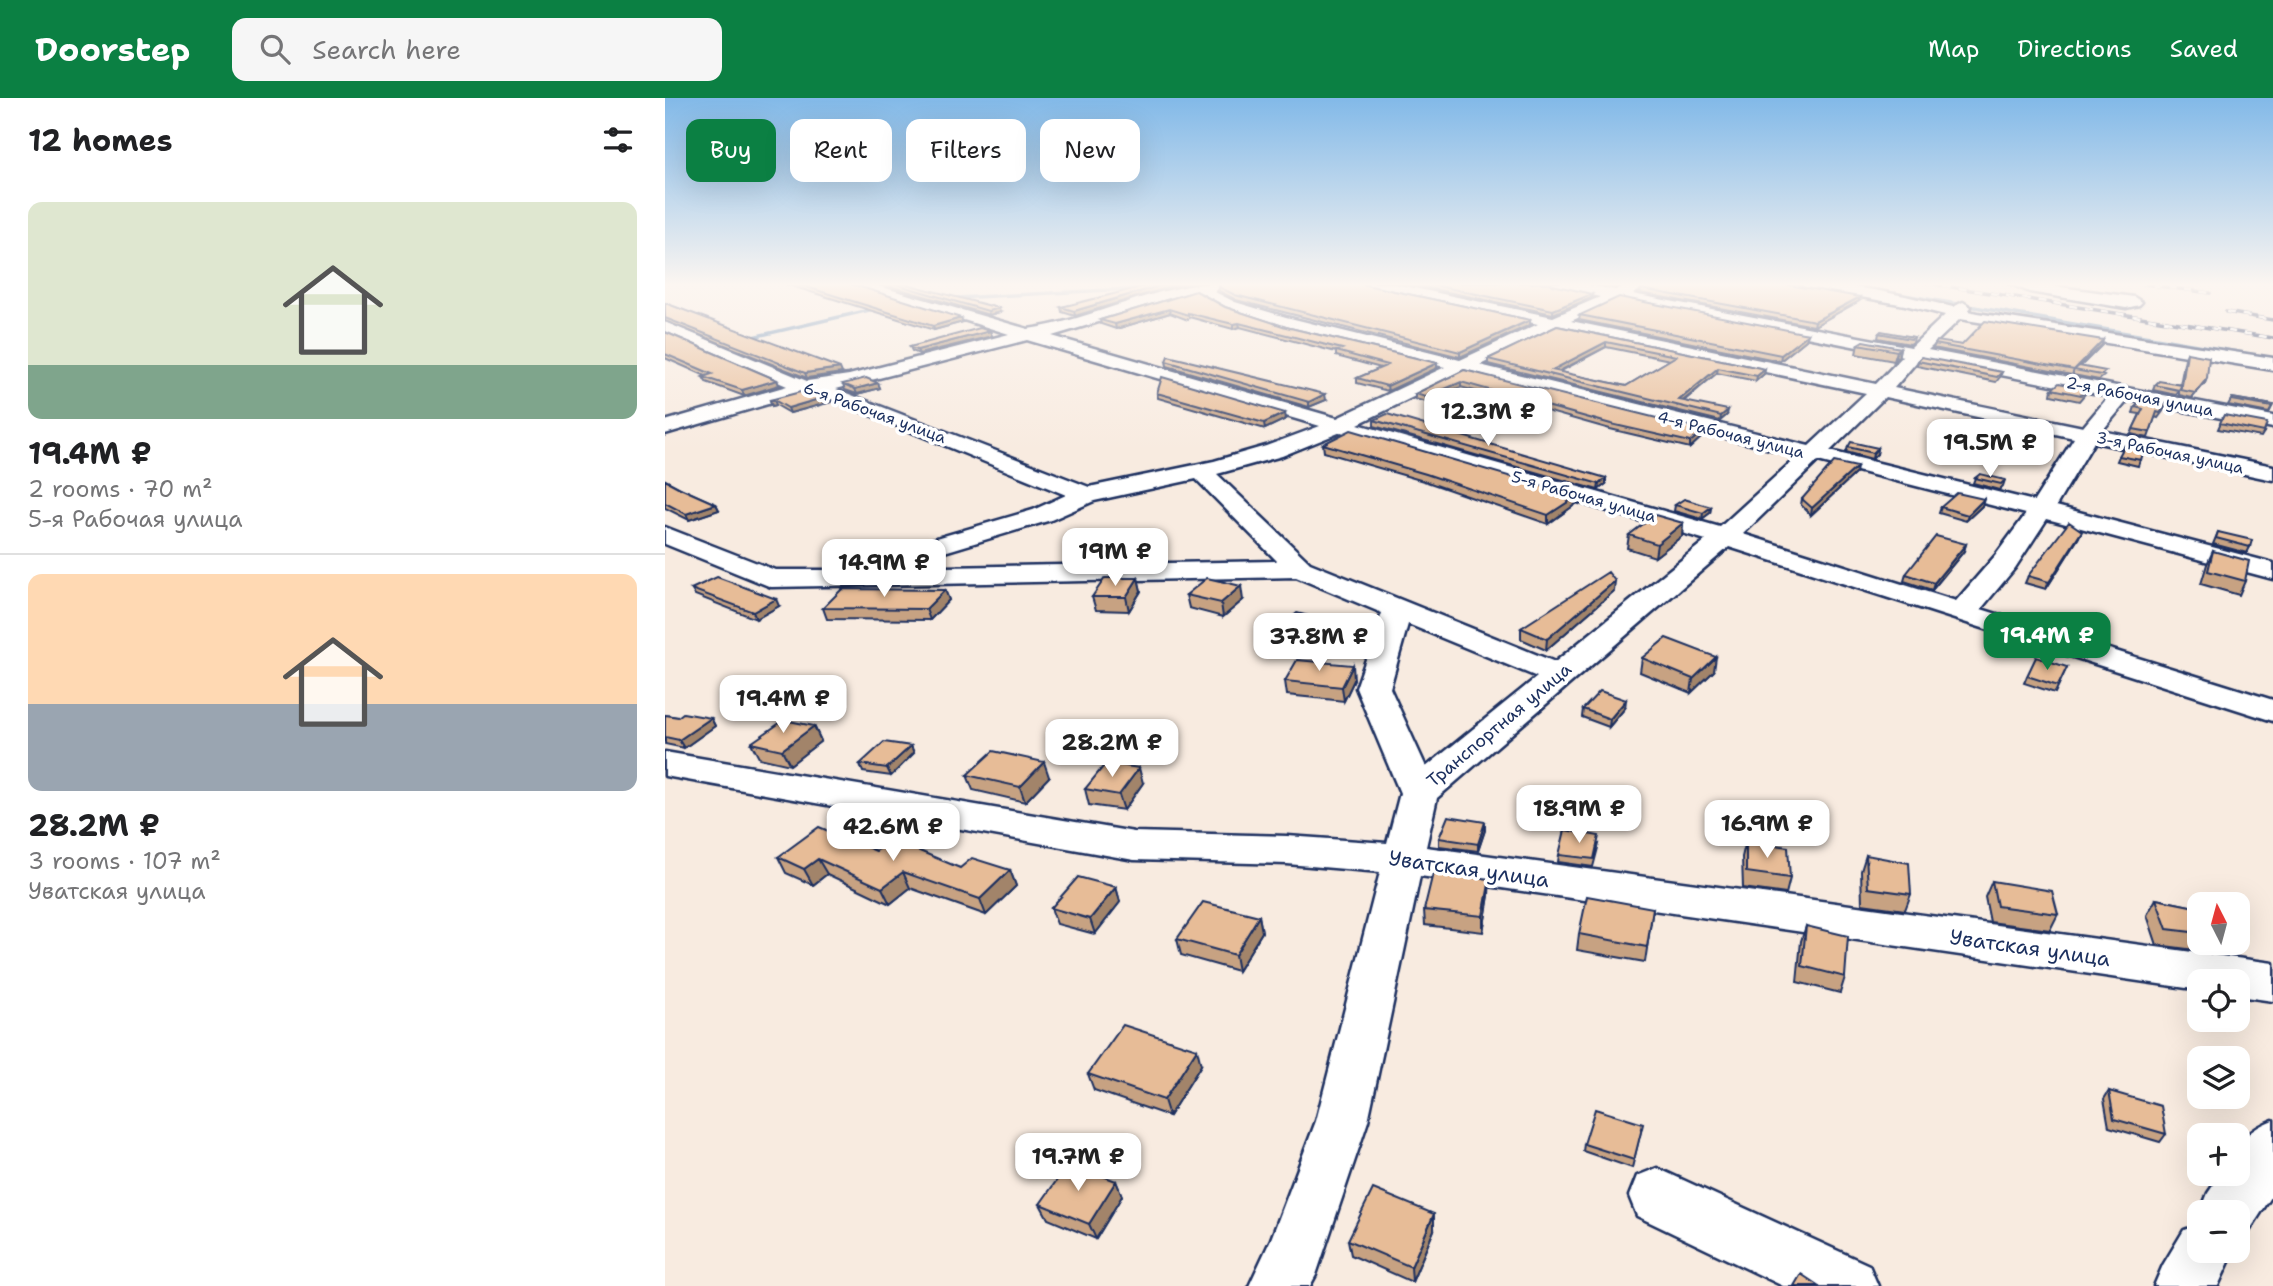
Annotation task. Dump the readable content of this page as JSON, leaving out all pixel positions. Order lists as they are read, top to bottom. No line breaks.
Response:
{"streets":{"street":["2-я Рабочая улица","6-я Рабочая улица","4-я Рабочая улица","3-я Рабочая улица","5-я Рабочая улица","Транспортная улица","Уватская улица"]},"crossings":[["2-я Рабочая улица","Транспортная улица"],["4-я Рабочая улица","Транспортная улица"],["3-я Рабочая улица","Транспортная улица"],["5-я Рабочая улица","Транспортная улица"],["Транспортная улица","Уватская улица"]],"north":"top","page":{"header":"Doorstep","search":"Search here","nav":["Map","Directions","Saved"],"heading":"12 homes","chip":["Buy","Rent","Filters","New"],"list":[{"name":"19.4M ₽","note":"2 rooms · 70 m² · 5-я Рабочая улица"},{"name":"28.2M ₽","note":"3 rooms · 107 m² · Уватская улица"}],"price":["12.3M ₽","19.5M ₽","19M ₽","14.9M ₽","19.4M ₽","37.8M ₽","19.4M ₽","28.2M ₽","18.9M ₽","16.9M ₽","42.6M ₽","19.7M ₽"],"map_buttons":["+","−"]}}
